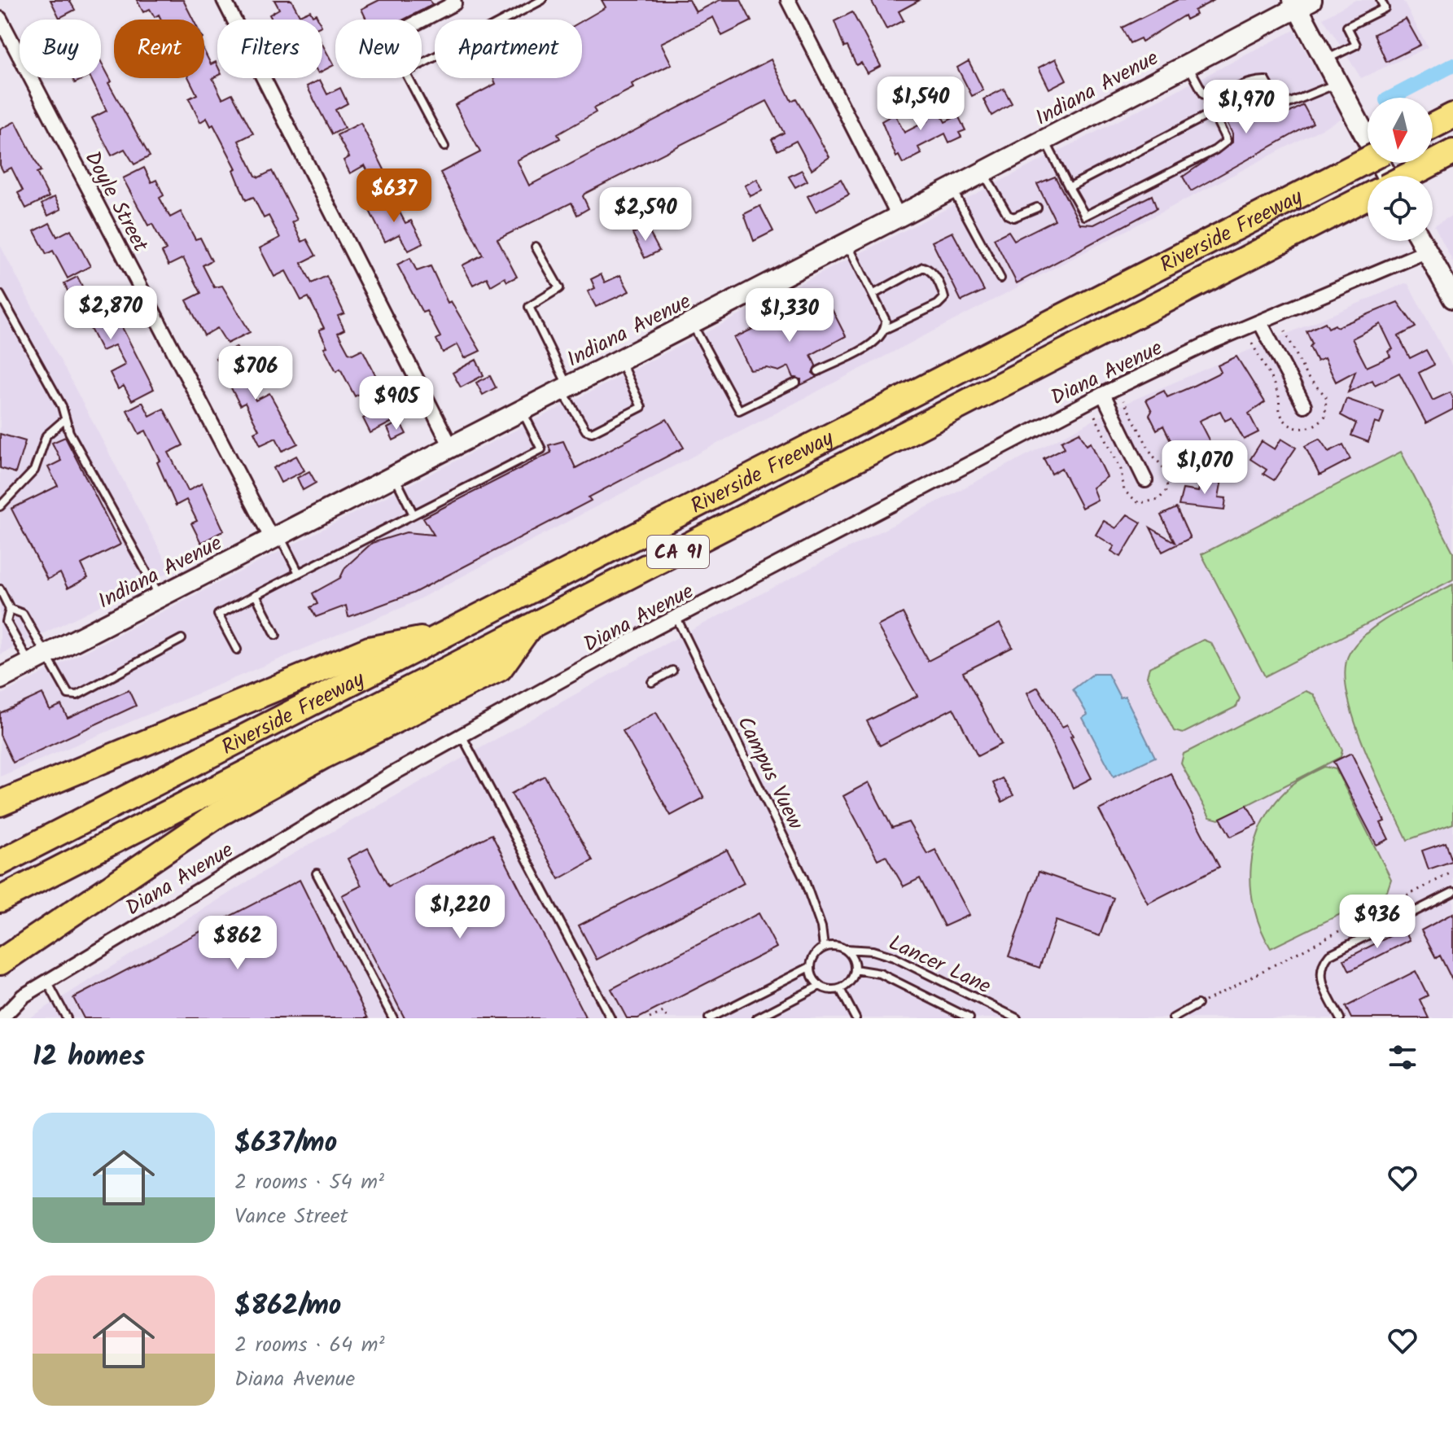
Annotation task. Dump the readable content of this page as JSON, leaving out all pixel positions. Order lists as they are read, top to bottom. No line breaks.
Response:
{"streets":{"highway":["Riverside Freeway","CA 91"],"street":["Indiana Avenue","Doyle Street","Diana Avenue"],"lane":["Campus Vuew","Lancer Lane"]},"crossings":[["Indiana Avenue","Doyle Street"],["Diana Avenue","Campus Vuew"],["Campus Vuew","Lancer Lane"]],"north":"bottom","page":{"chip":["Buy","Rent","Filters","New","Apartment"],"price":["$1,540","$1,970","$637","$2,590","$2,870","$1,330","$706","$905","$1,070","$1,220","$936","$862"],"heading":"12 homes","list":[{"name":"$637/mo","note":"2 rooms · 54 m² · Vance Street"},{"name":"$862/mo","note":"2 rooms · 64 m² · Diana Avenue"}]}}
